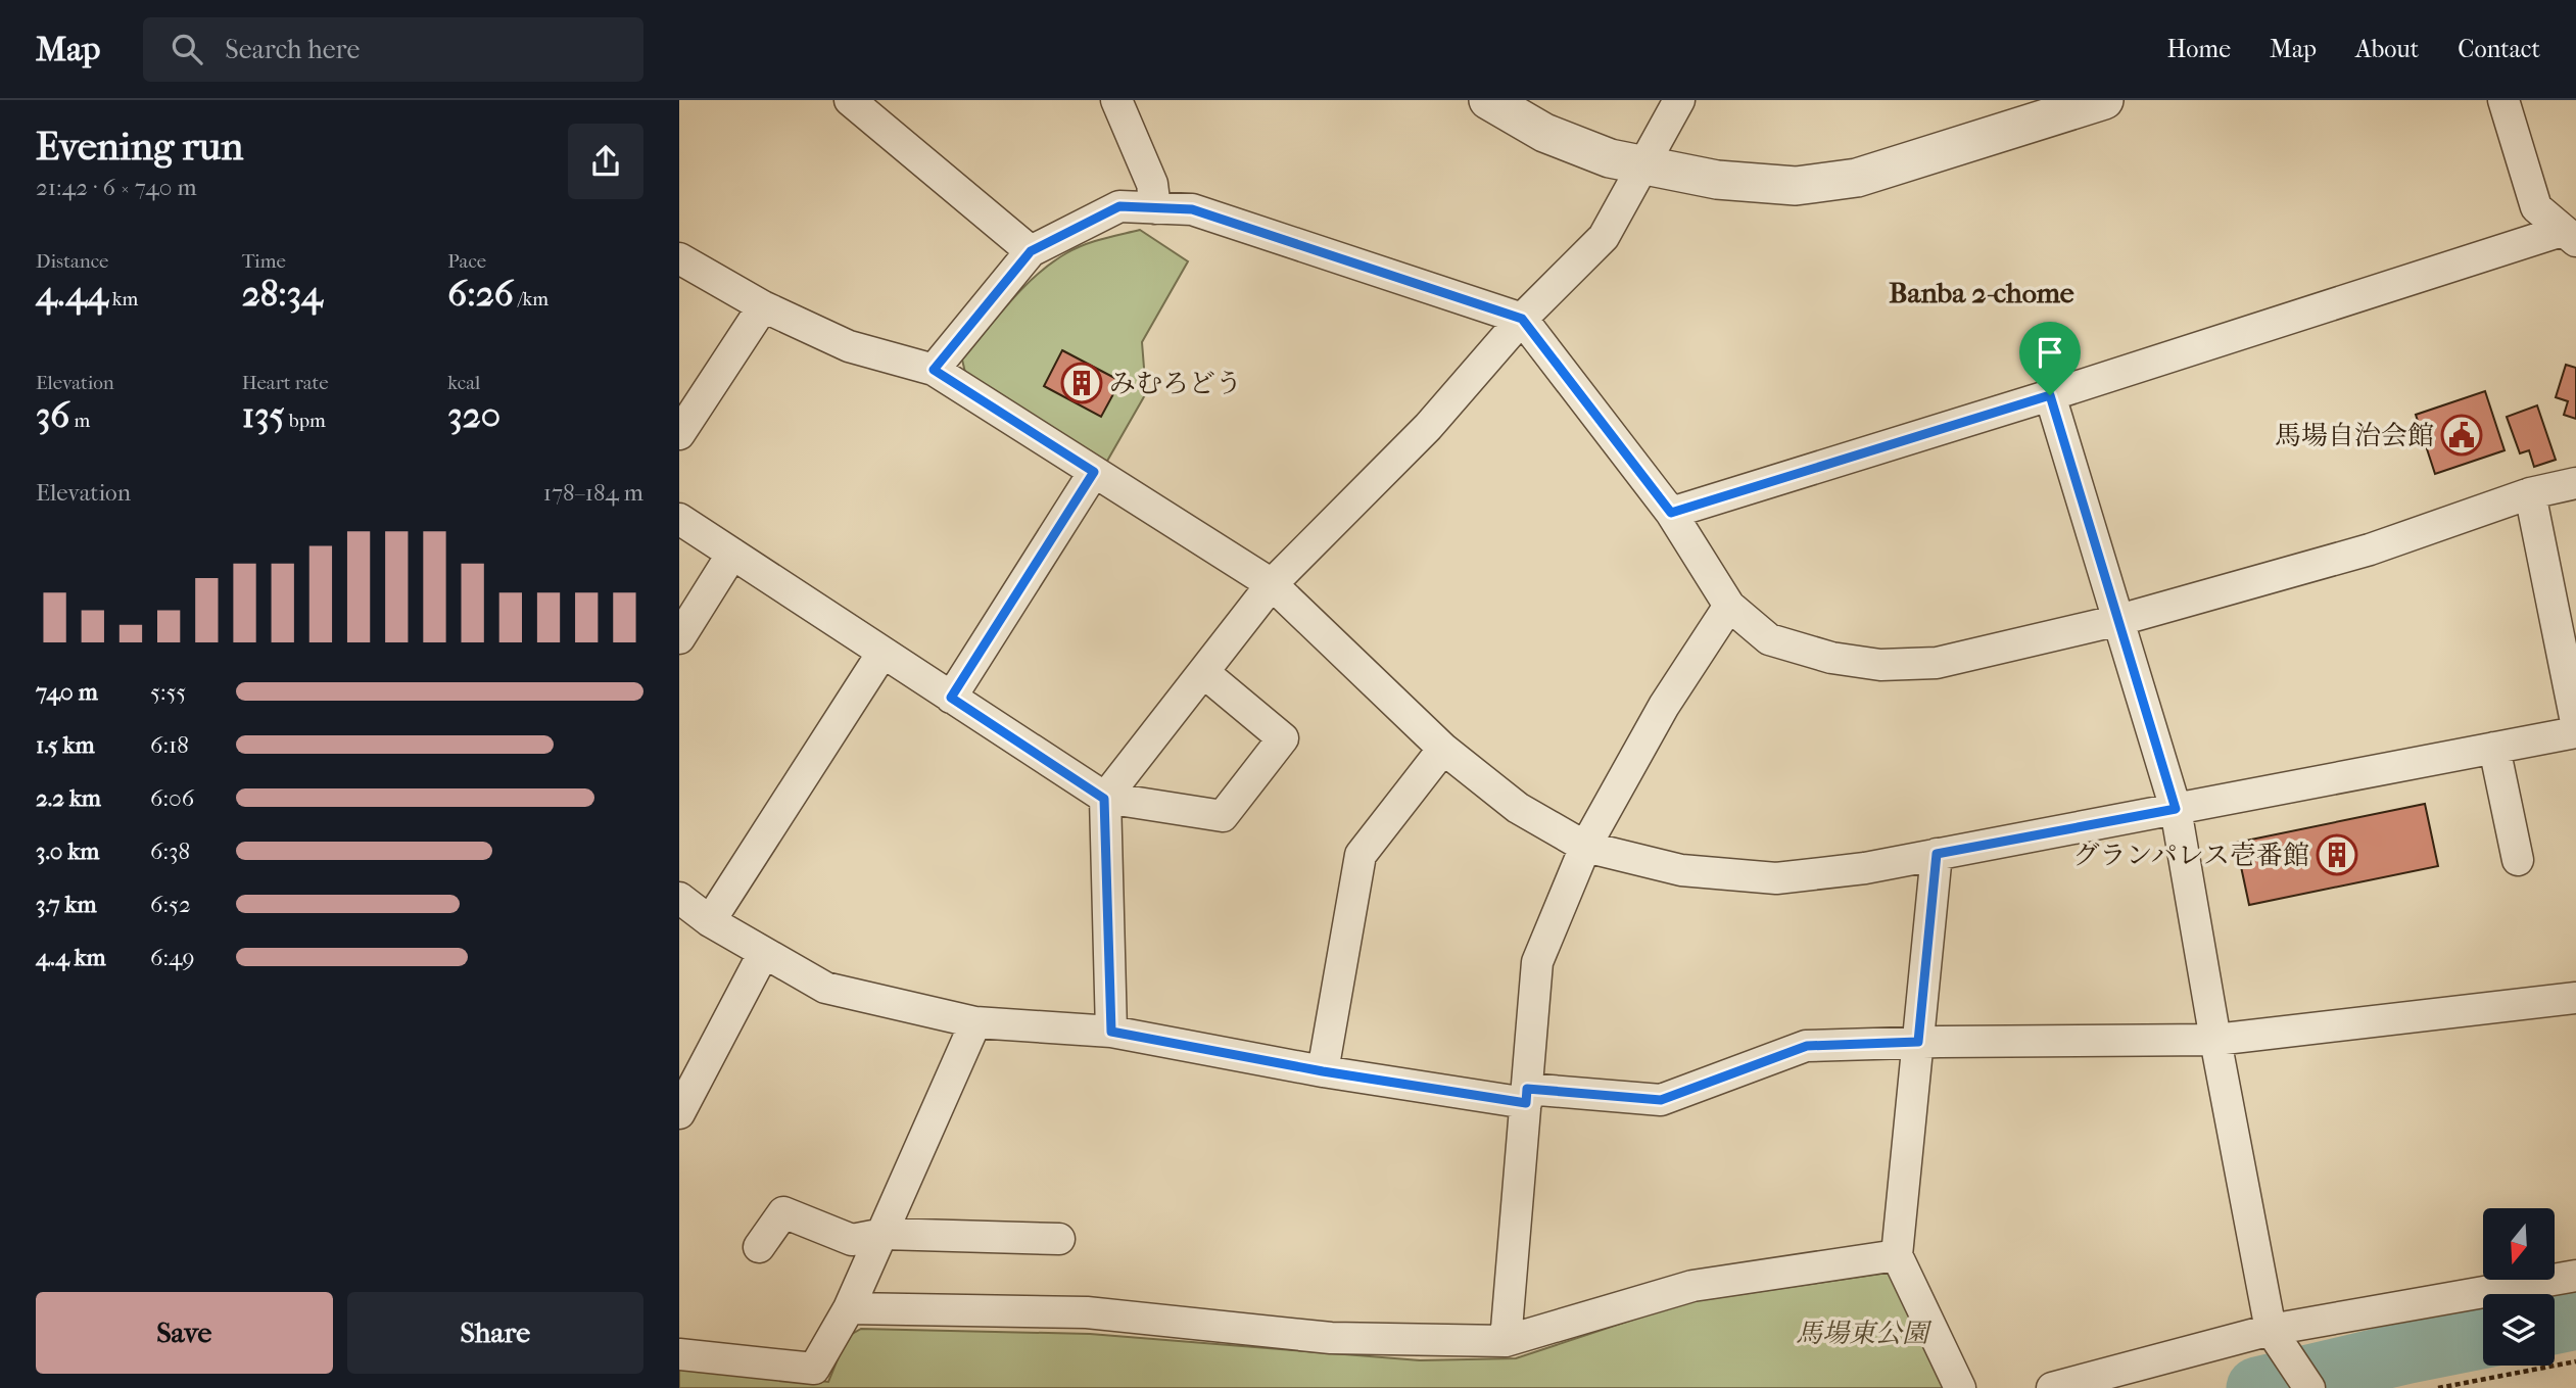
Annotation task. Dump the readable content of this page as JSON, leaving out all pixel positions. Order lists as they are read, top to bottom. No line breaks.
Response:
{"districts":["Banba 2-chome"],"parks":["馬場東公園"],"places":{"building":["みむろどう","グランパレス壱番館"],"public building":["馬場自治会館"]},"north":"bottom","page":{"header":"Map","search":"Search here","nav":["Home","Map","About","Contact"],"heading":["Evening run","21:42 · 6 × 740 m"],"stats":[["Distance","4.44 km"],["Time","28:34"],["Pace","6:26 /km"],["Elevation","36 m"],["Heart rate","135 bpm"],["kcal","320"]],"chart":["Elevation","178–184 m"],"list":[{"name":"740 m","note":"5:55"},{"name":"1.5 km","note":"6:18"},{"name":"2.2 km","note":"6:06"},{"name":"3.0 km","note":"6:38"},{"name":"3.7 km","note":"6:52"},{"name":"4.4 km","note":"6:49"}],"buttons":["Save","Share"]}}
